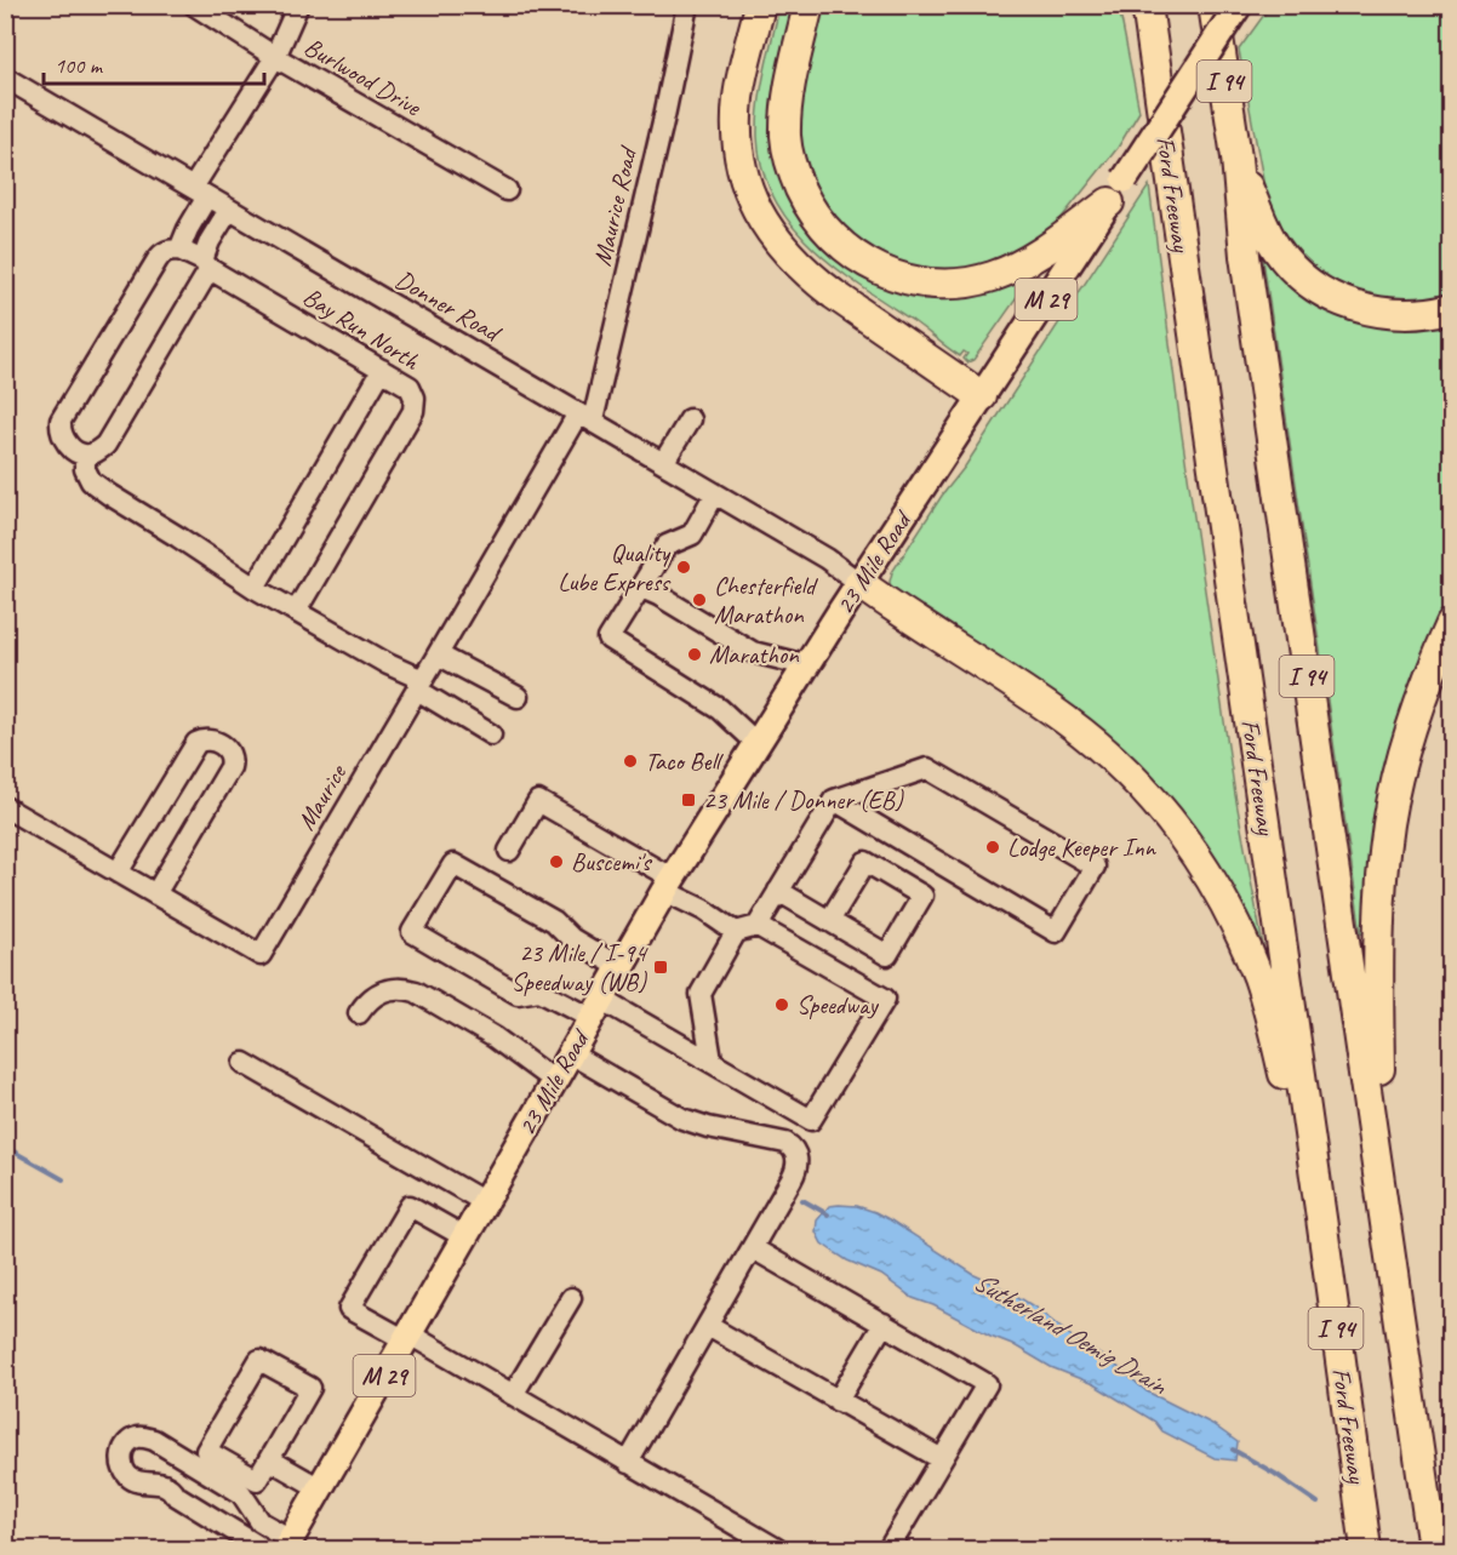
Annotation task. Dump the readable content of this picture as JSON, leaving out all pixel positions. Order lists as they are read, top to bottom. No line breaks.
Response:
{"streets":{"highway":["I 94","Ford Freeway"],"main road":["M 29","23 Mile Road"],"street":["Burlwood Drive","Maurice Road","Donner Road","Bay Run North","Maurice"]},"crossings":[["Maurice Road","Donner Road"],["Maurice Road","Maurice"],["Donner Road","23 Mile Road"],["Donner Road","Maurice"]],"water":["Sutherland Oemig Drain"],"places":{"other":["Quality Lube Express","Chesterfield Marathon","Marathon","Taco Bell","Lodge Keeper Inn","Buscemi's","Speedway"],"transit":["23 Mile / Donner (EB)","23 Mile / I-94 Speedway (WB)"]},"scale_bar":"100 m"}
